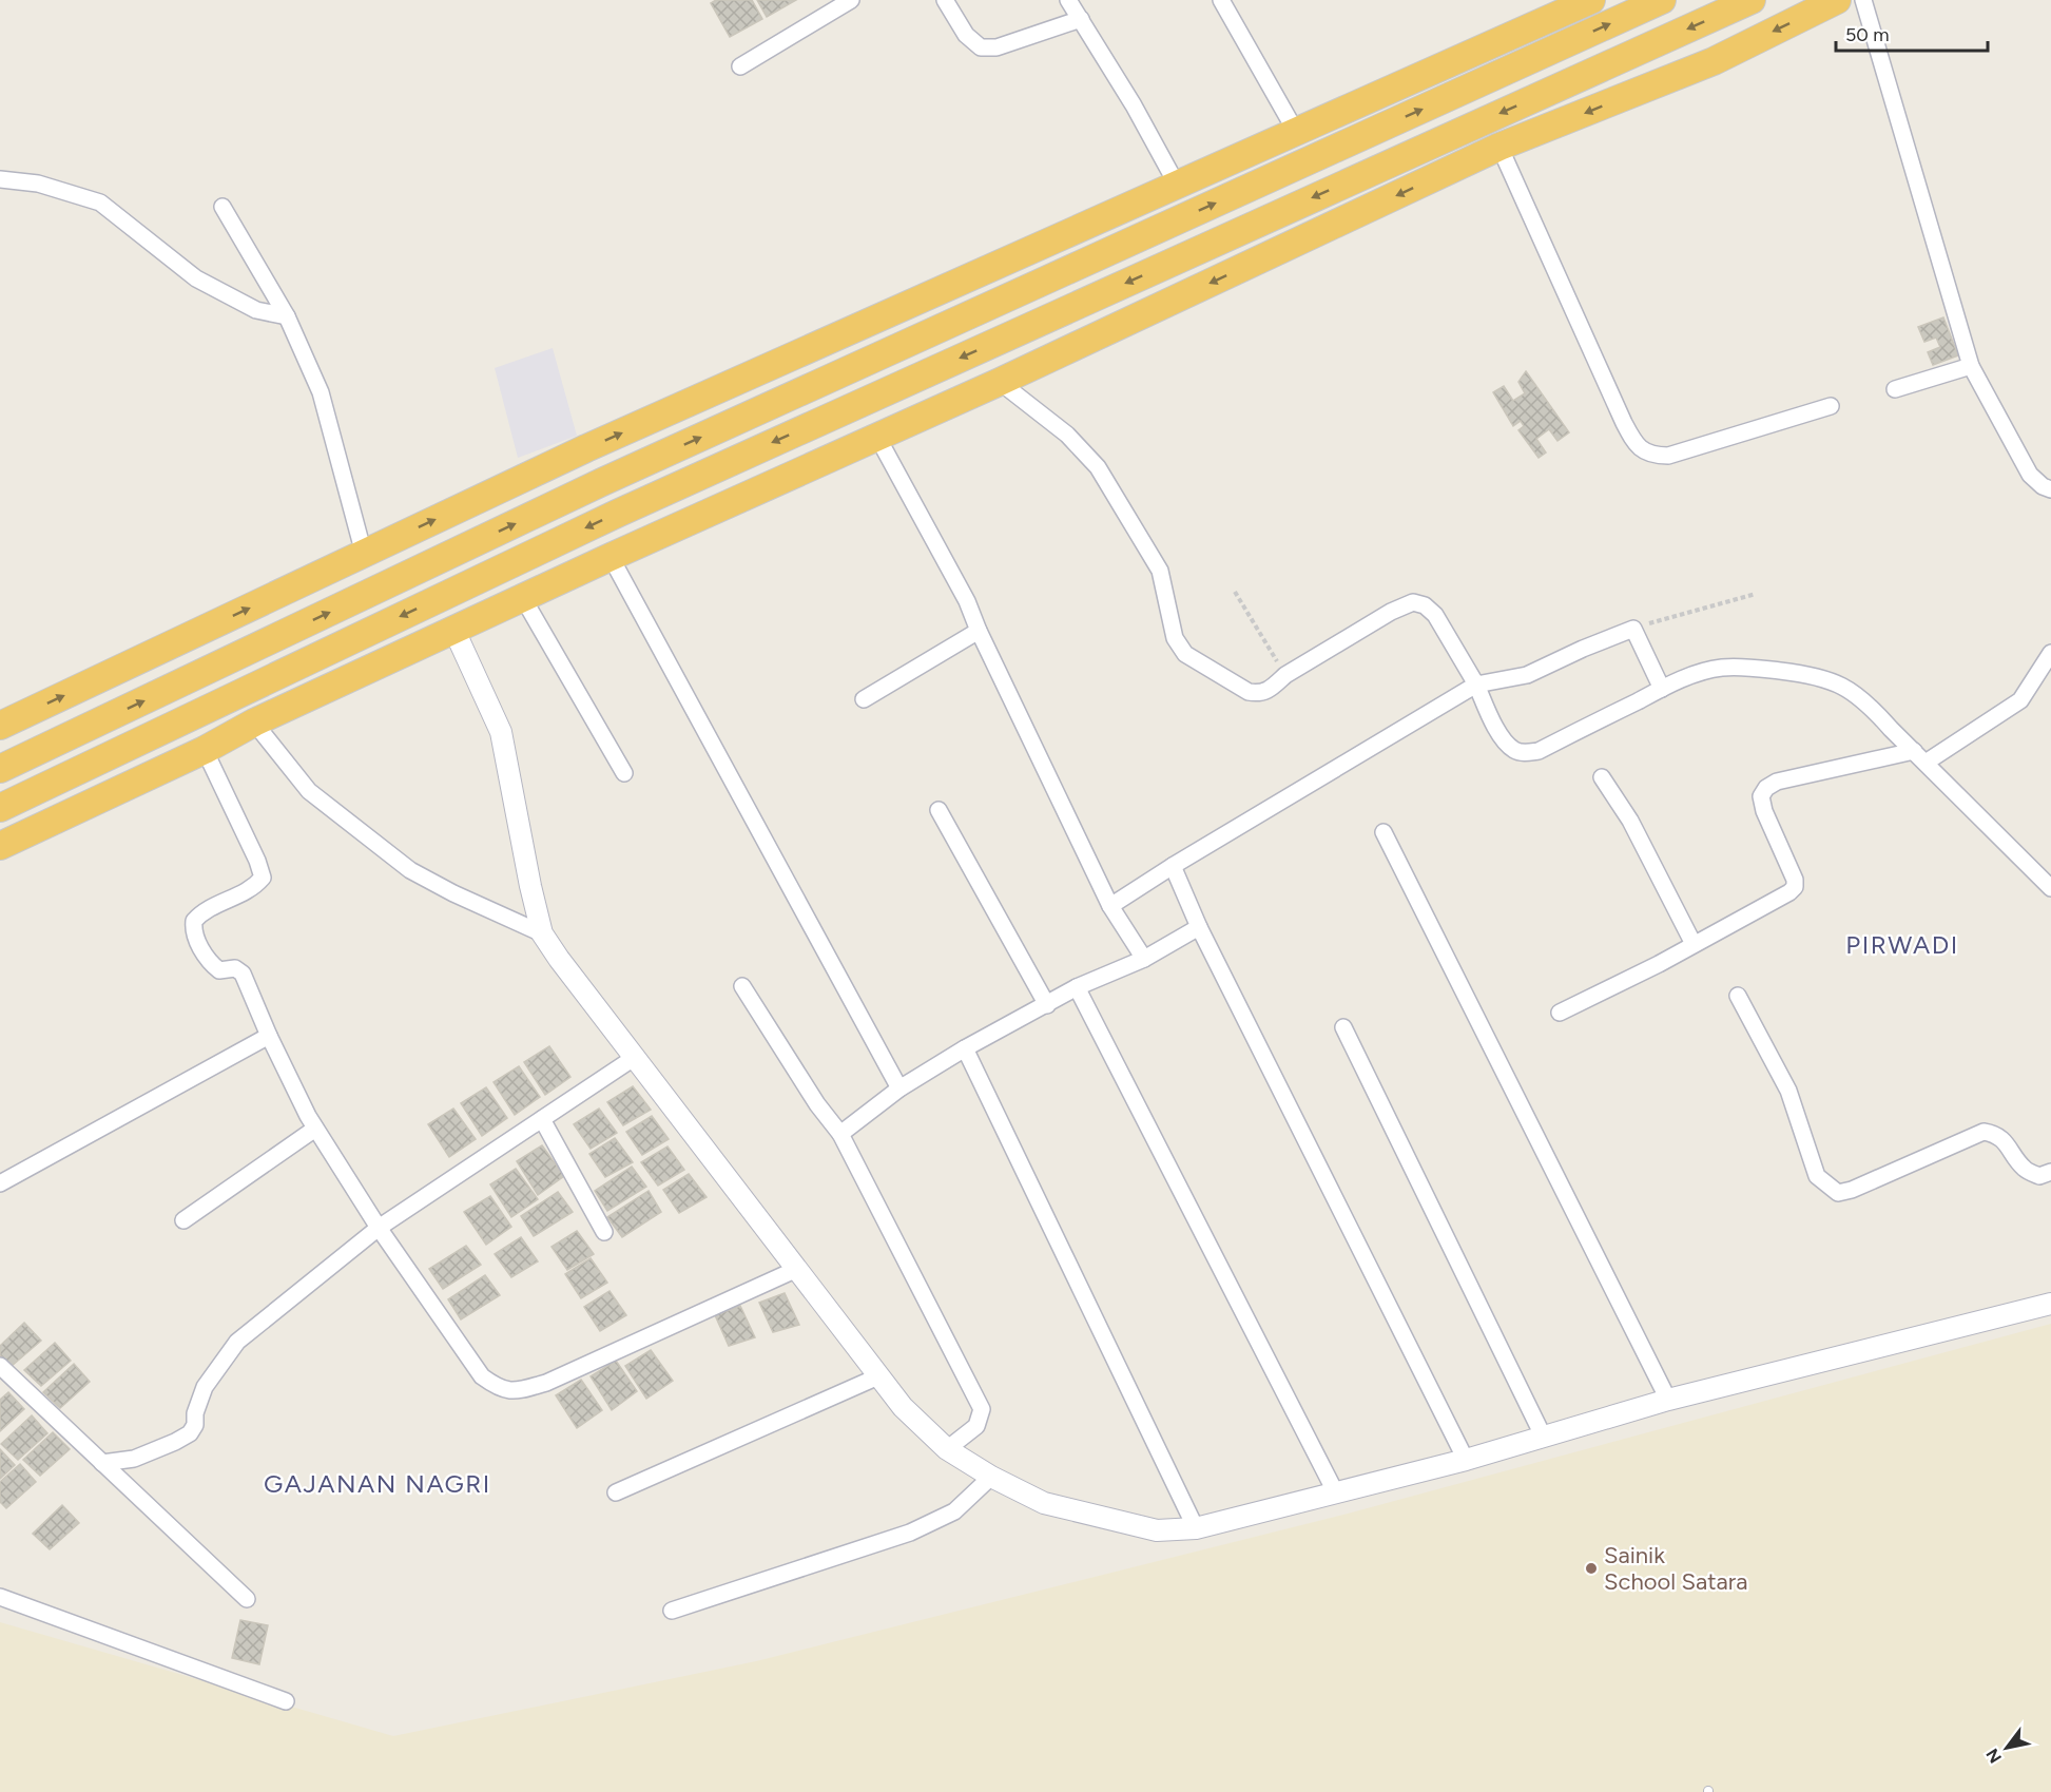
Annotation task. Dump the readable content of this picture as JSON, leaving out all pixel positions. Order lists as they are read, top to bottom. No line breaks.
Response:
{"districts":["PIRWADI","GAJANAN NAGRI"],"places":["Sainik School Satara"],"scale_bar":"50 m","north":"bottom left"}
